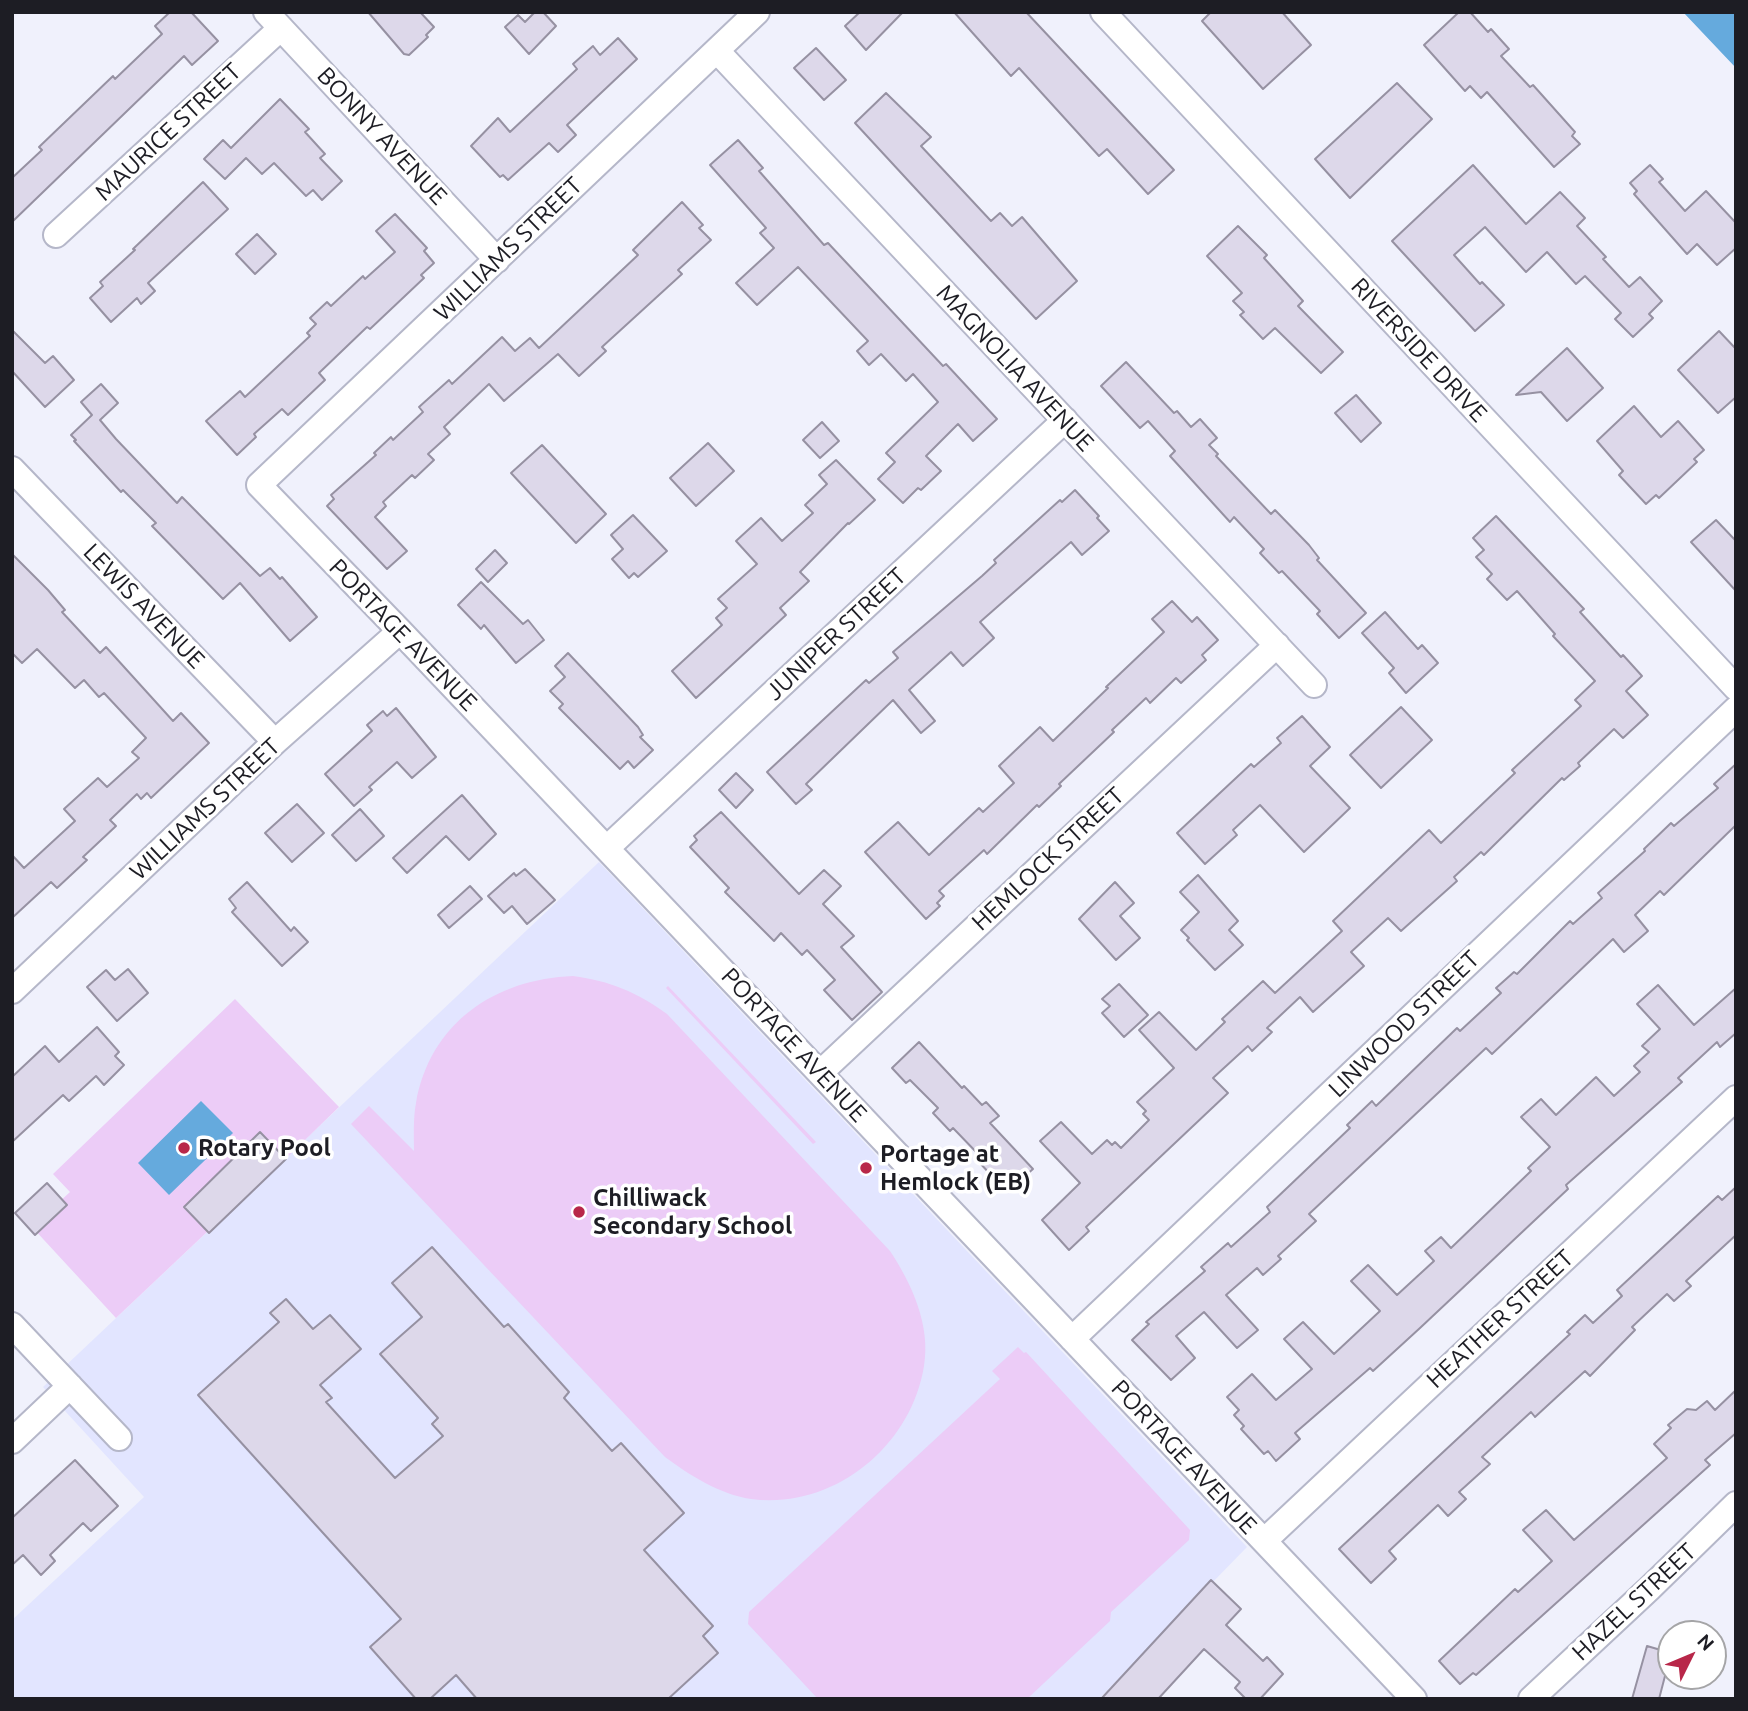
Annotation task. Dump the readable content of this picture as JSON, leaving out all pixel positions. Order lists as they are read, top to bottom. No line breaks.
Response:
{"streets":{"street":["MAURICE STREET","BONNY AVENUE","WILLIAMS STREET","RIVERSIDE DRIVE","MAGNOLIA AVENUE","LEWIS AVENUE","JUNIPER STREET","PORTAGE AVENUE","HEMLOCK STREET","LINWOOD STREET","HEATHER STREET","HAZEL STREET"]},"crossings":[["MAURICE STREET","BONNY AVENUE"],["BONNY AVENUE","WILLIAMS STREET"],["WILLIAMS STREET","MAGNOLIA AVENUE"],["WILLIAMS STREET","LEWIS AVENUE"],["WILLIAMS STREET","PORTAGE AVENUE"],["MAGNOLIA AVENUE","JUNIPER STREET"],["MAGNOLIA AVENUE","HEMLOCK STREET"],["JUNIPER STREET","PORTAGE AVENUE"],["PORTAGE AVENUE","HEMLOCK STREET"],["PORTAGE AVENUE","LINWOOD STREET"],["PORTAGE AVENUE","HEATHER STREET"]],"places":["Rotary Pool","Portage at Hemlock (EB)","Chilliwack Secondary School"],"north":"top right"}
